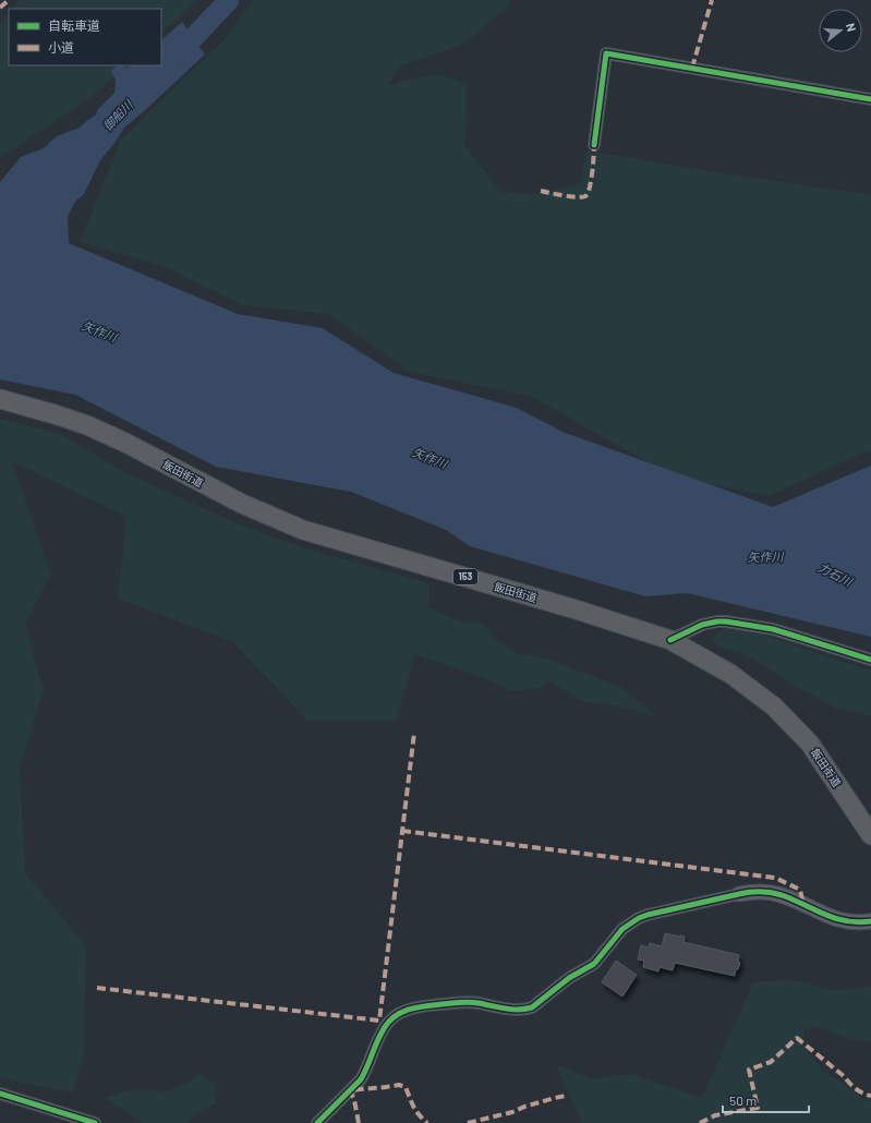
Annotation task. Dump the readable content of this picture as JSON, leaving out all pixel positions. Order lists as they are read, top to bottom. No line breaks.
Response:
{"streets":{"highway":["飯田街道","153"]},"water":["御船川","矢作川","力石川"],"legend":["自転車道","小道"],"scale_bar":"50 m","north":"right"}
